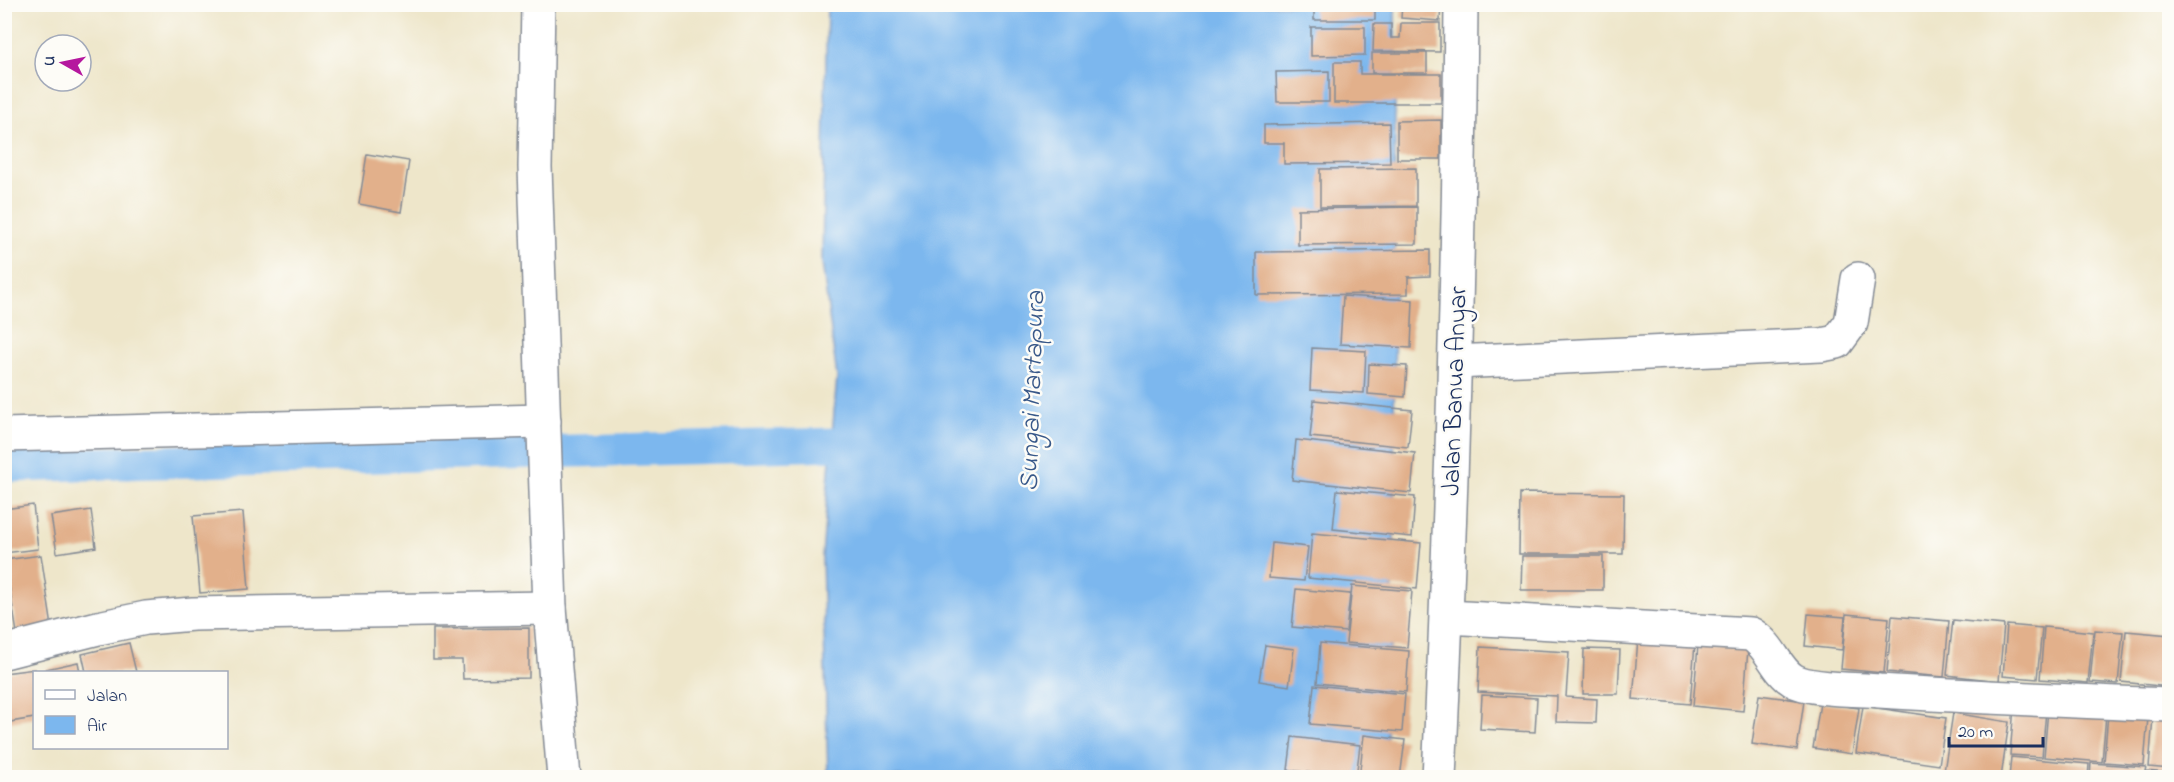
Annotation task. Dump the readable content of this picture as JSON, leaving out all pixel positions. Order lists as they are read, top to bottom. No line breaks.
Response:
{"streets":{"street":["Jalan Banua Anyar"]},"water":["Sungai Martapura"],"legend":["Jalan","Air"],"scale_bar":"20 m","north":"left"}
